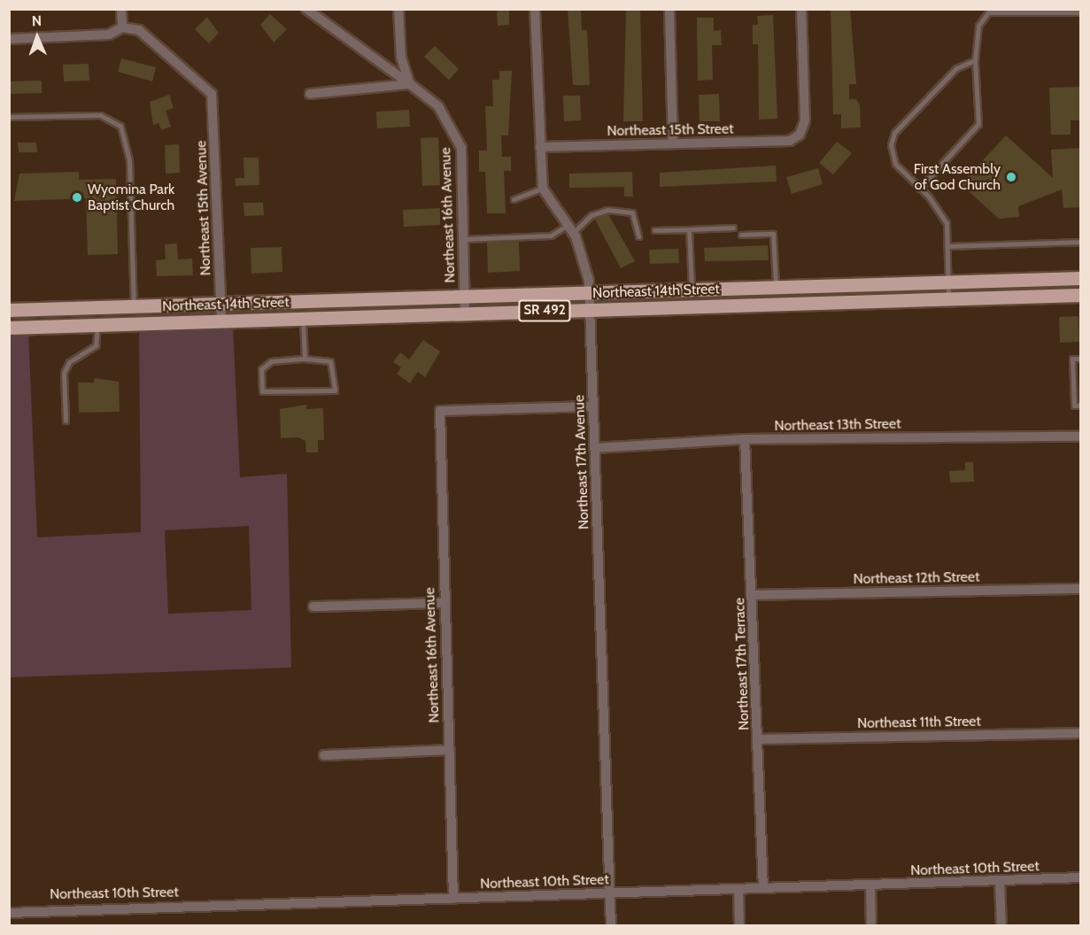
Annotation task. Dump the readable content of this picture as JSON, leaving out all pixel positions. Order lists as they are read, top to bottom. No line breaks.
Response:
{"streets":{"main road":["Northeast 14th Street","SR 492"],"street":["Northeast 15th Street","Northeast 15th Avenue","Northeast 16th Avenue","Northeast 13th Street","Northeast 17th Avenue","Northeast 12th Street","Northeast 17th Terrace","Northeast 11th Street","Northeast 10th Street"]},"crossings":[["Northeast 15th Street","Northeast 17th Avenue"],["Northeast 15th Avenue","Northeast 14th Street"],["Northeast 16th Avenue","Northeast 14th Street"],["Northeast 16th Avenue","Northeast 17th Avenue"],["Northeast 16th Avenue","Northeast 10th Street"],["Northeast 14th Street","Northeast 17th Avenue"],["Northeast 13th Street","Northeast 17th Avenue"],["Northeast 13th Street","Northeast 17th Terrace"],["Northeast 17th Avenue","Northeast 10th Street"],["Northeast 12th Street","Northeast 17th Terrace"],["Northeast 17th Terrace","Northeast 11th Street"],["Northeast 17th Terrace","Northeast 10th Street"]],"places":["First Assembly of God Church","Wyomina Park Baptist Church"],"north":"top"}
